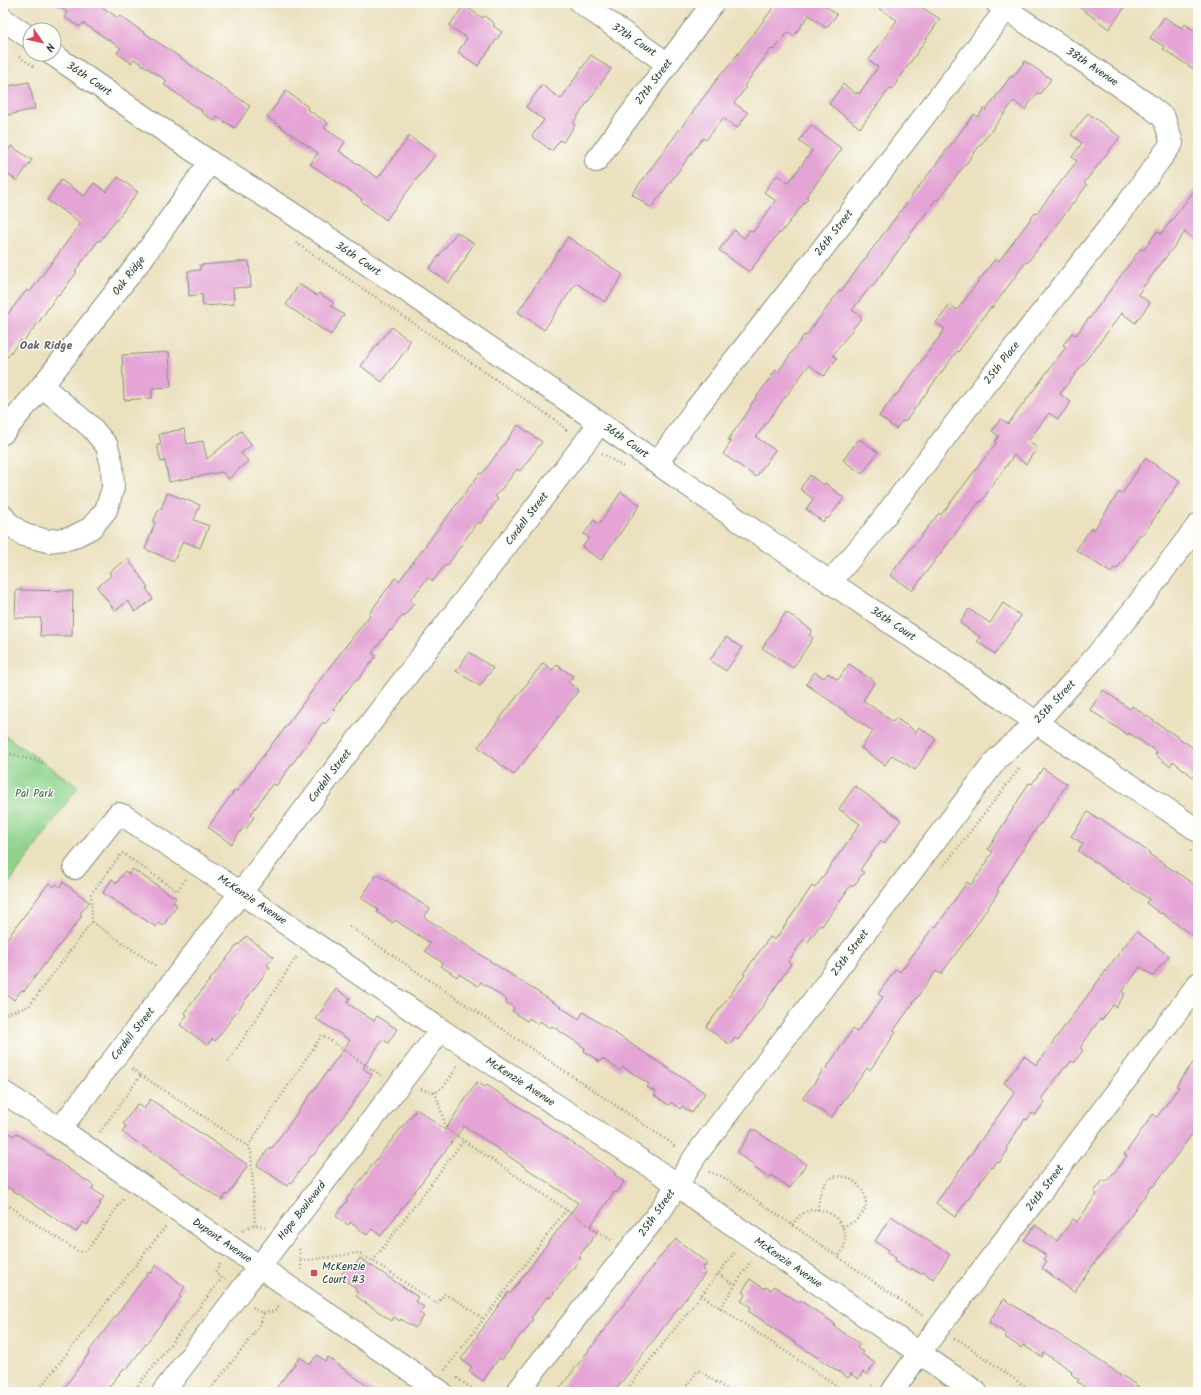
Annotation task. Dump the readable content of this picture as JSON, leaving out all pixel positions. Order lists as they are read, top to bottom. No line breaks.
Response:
{"streets":{"street":["37th Court","38th Avenue","36th Court","27th Street","26th Street","Oak Ridge","25th Place","Cordell Street","25th Street","McKenzie Avenue","24th Street","Hope Boulevard","Dupont Avenue"]},"crossings":[["37th Court","27th Street"],["38th Avenue","26th Street"],["38th Avenue","25th Place"],["36th Court","26th Street"],["36th Court","Oak Ridge"],["36th Court","25th Place"],["36th Court","Cordell Street"],["36th Court","25th Street"],["Cordell Street","McKenzie Avenue"],["Cordell Street","Dupont Avenue"],["25th Street","McKenzie Avenue"],["McKenzie Avenue","24th Street"],["McKenzie Avenue","Hope Boulevard"],["Hope Boulevard","Dupont Avenue"]],"districts":["Oak Ridge"],"parks":["Pal Park"],"places":{"transit":["McKenzie Court #3"]},"north":"bottom right"}
